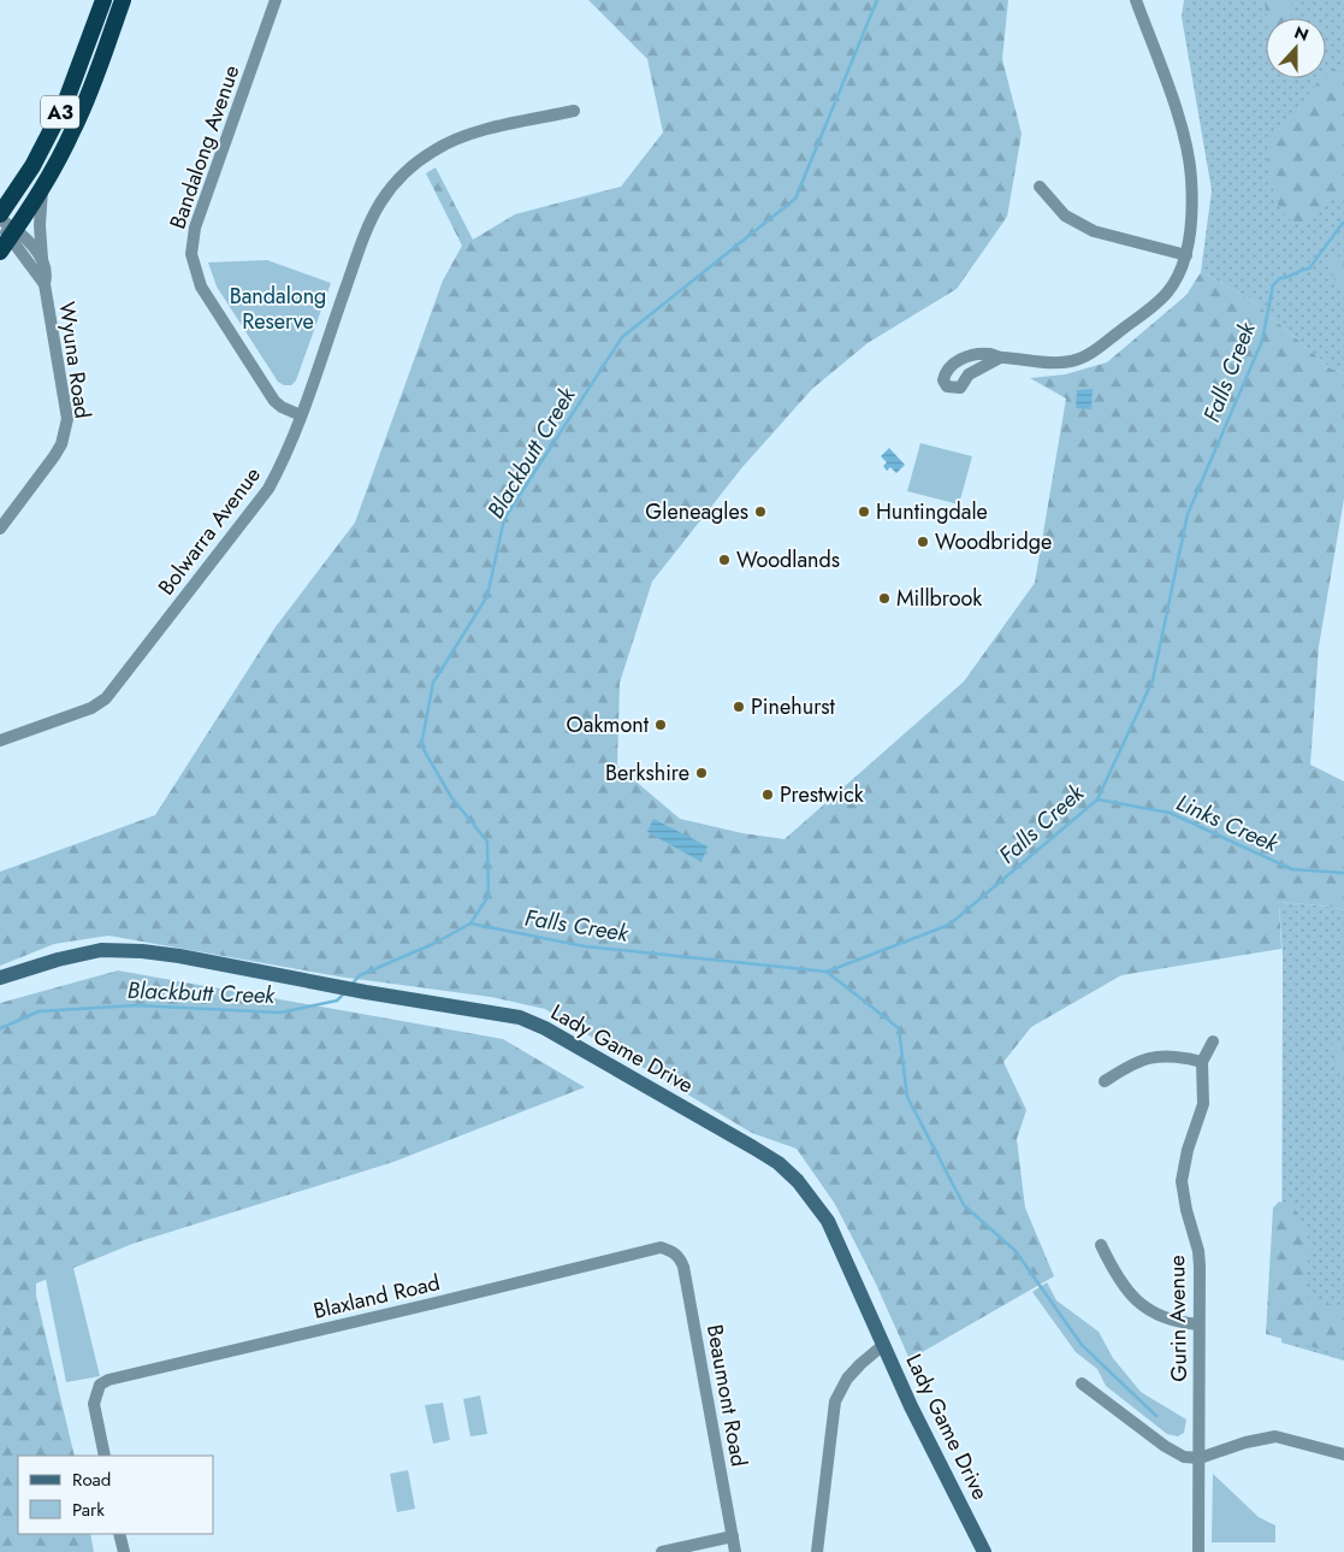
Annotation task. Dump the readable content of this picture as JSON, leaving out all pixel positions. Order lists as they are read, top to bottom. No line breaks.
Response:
{"streets":{"highway":["A3"],"main road":["Lady Game Drive"],"street":["Bandalong Avenue","Wyuna Road","Bolwarra Avenue","Blaxland Road","Gurin Avenue","Beaumont Road"]},"crossings":[["A3","Wyuna Road"],["Bandalong Avenue","Bolwarra Avenue"],["Blaxland Road","Beaumont Road"]],"water":["Falls Creek","Blackbutt Creek","Links Creek"],"parks":["Bandalong Reserve"],"places":["Gleneagles","Huntingdale","Woodbridge","Woodlands","Millbrook","Pinehurst","Oakmont","Berkshire","Prestwick"],"legend":["Road","Park"],"north":"top"}
